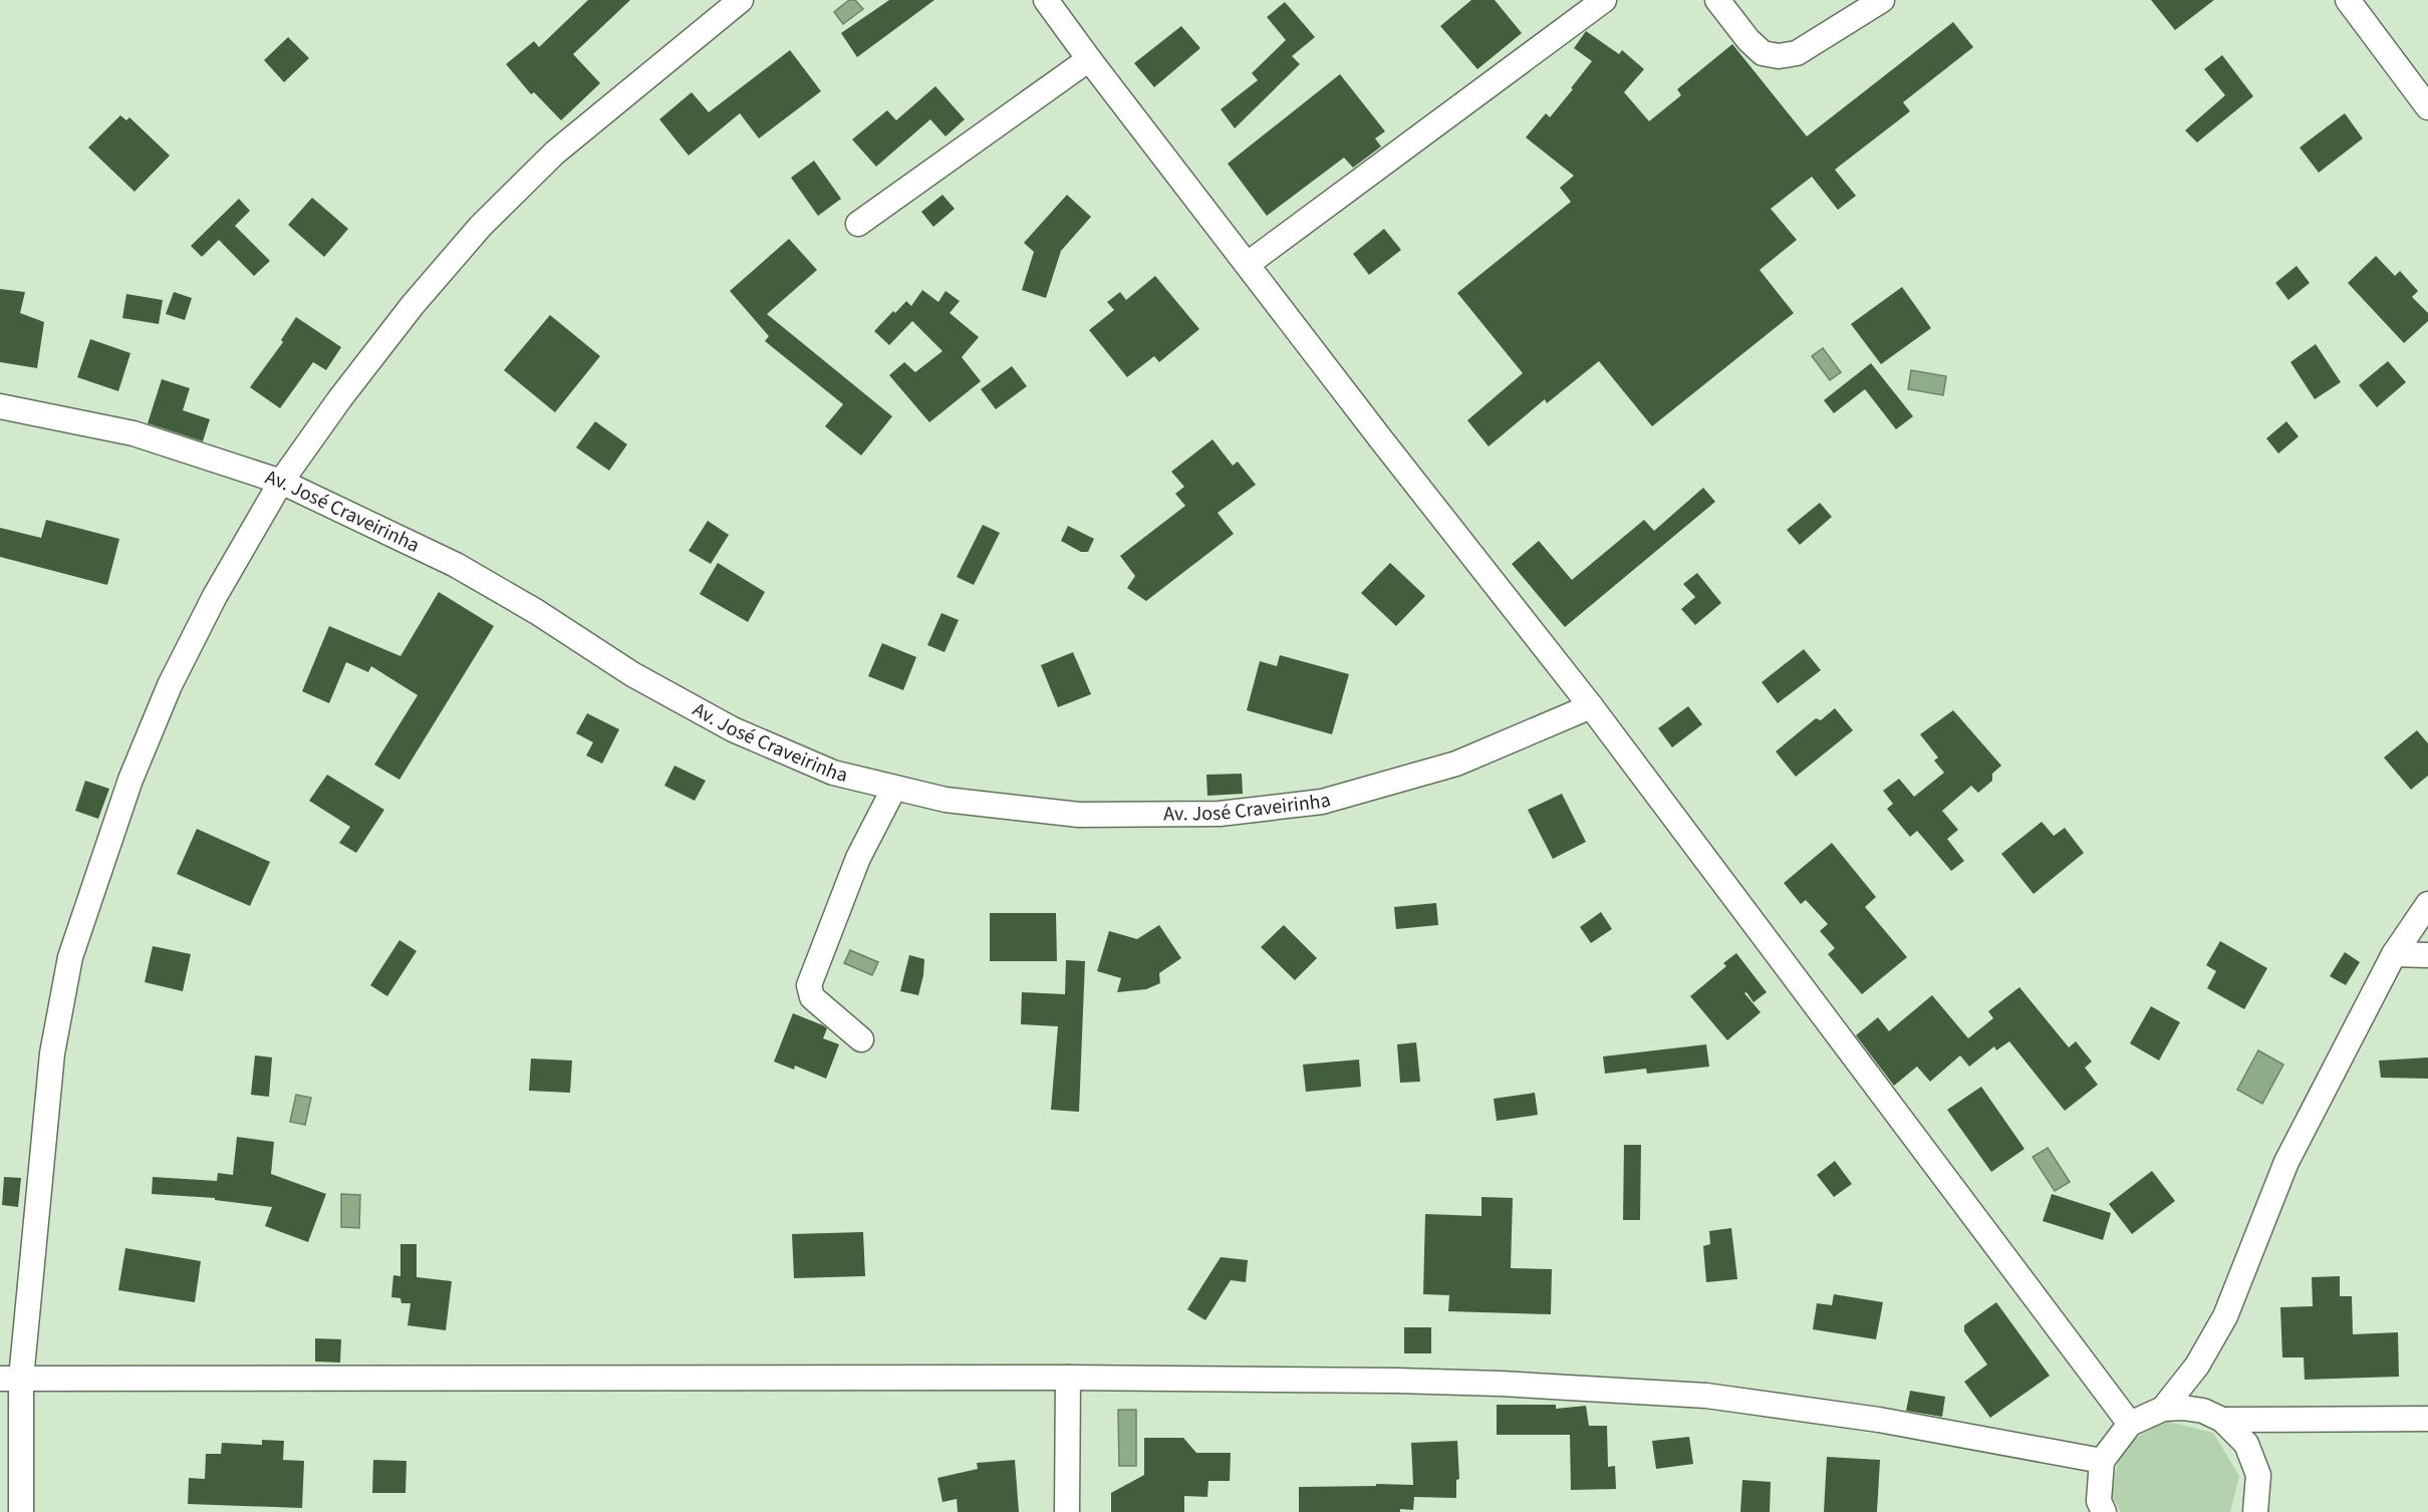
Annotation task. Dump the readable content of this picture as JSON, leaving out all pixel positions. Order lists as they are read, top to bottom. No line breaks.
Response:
{"streets":{"street":["Av. José Craveirinha"]}}
